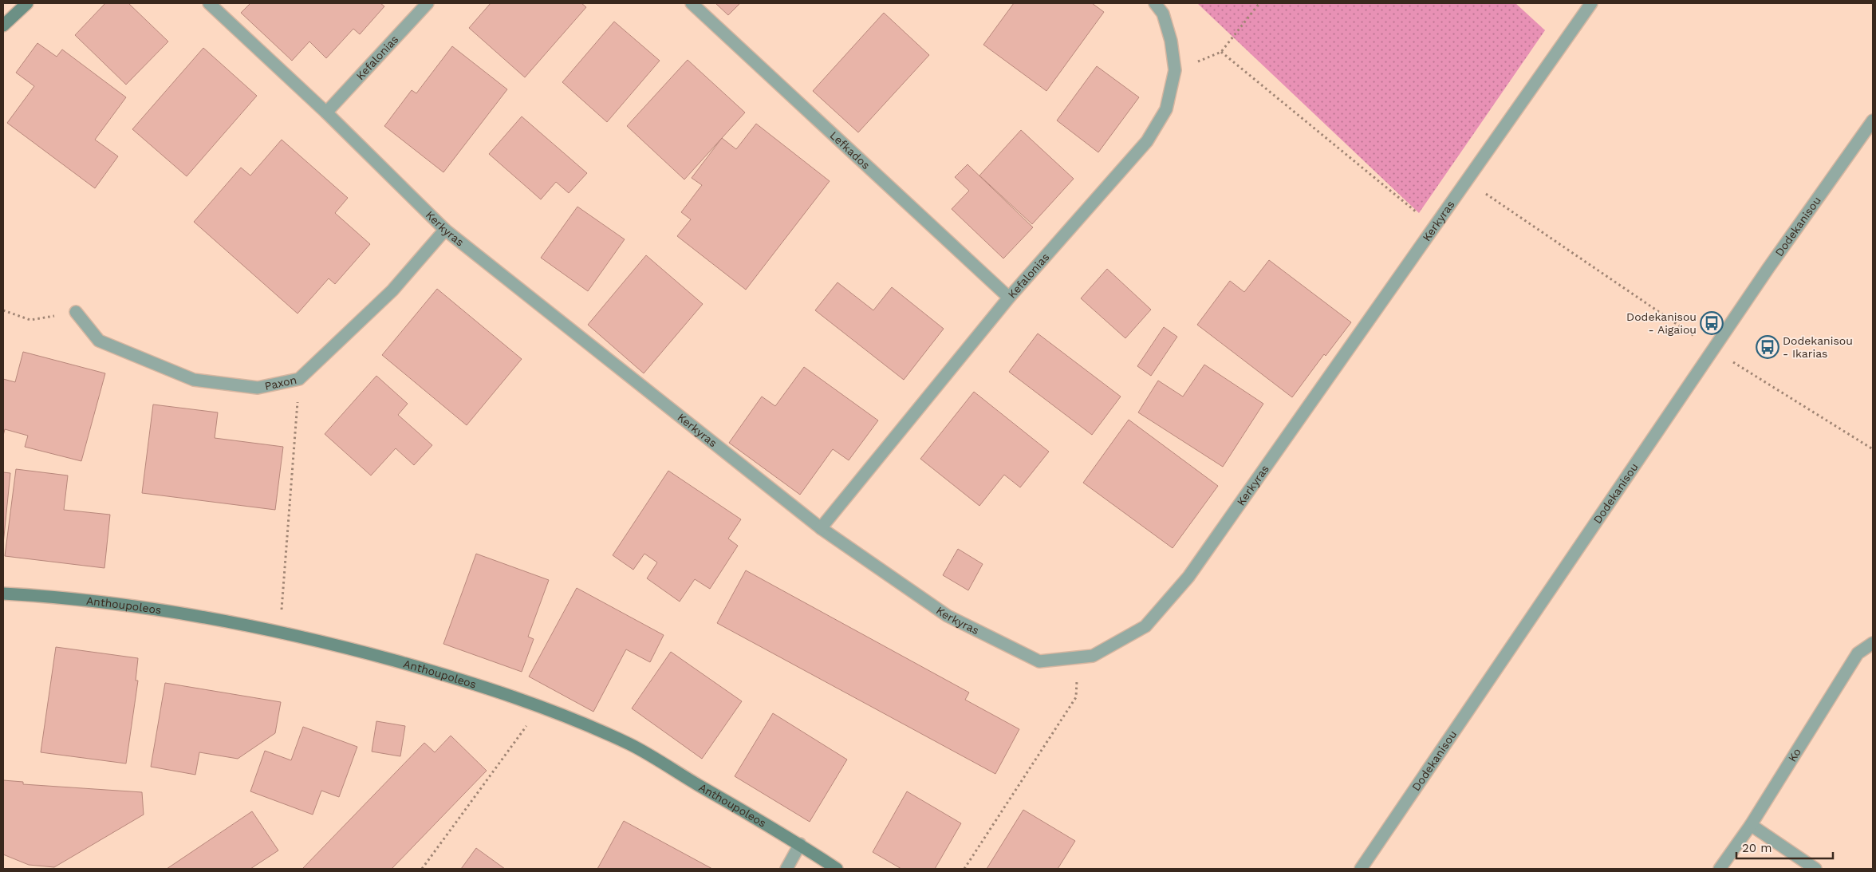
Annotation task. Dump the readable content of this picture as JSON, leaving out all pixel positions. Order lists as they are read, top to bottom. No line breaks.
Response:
{"streets":{"street":["Kefalonias","Lefkados","Kerkyras","Dodekanisou","Paxon","Anthoupoleos","Ko"]},"crossings":[["Kefalonias","Lefkados"],["Kefalonias","Kerkyras"],["Kerkyras","Paxon"]],"places":{"bus stop":["Dodekanisou - Aigaiou","Dodekanisou - Ikarias"]},"scale_bar":"20 m"}
